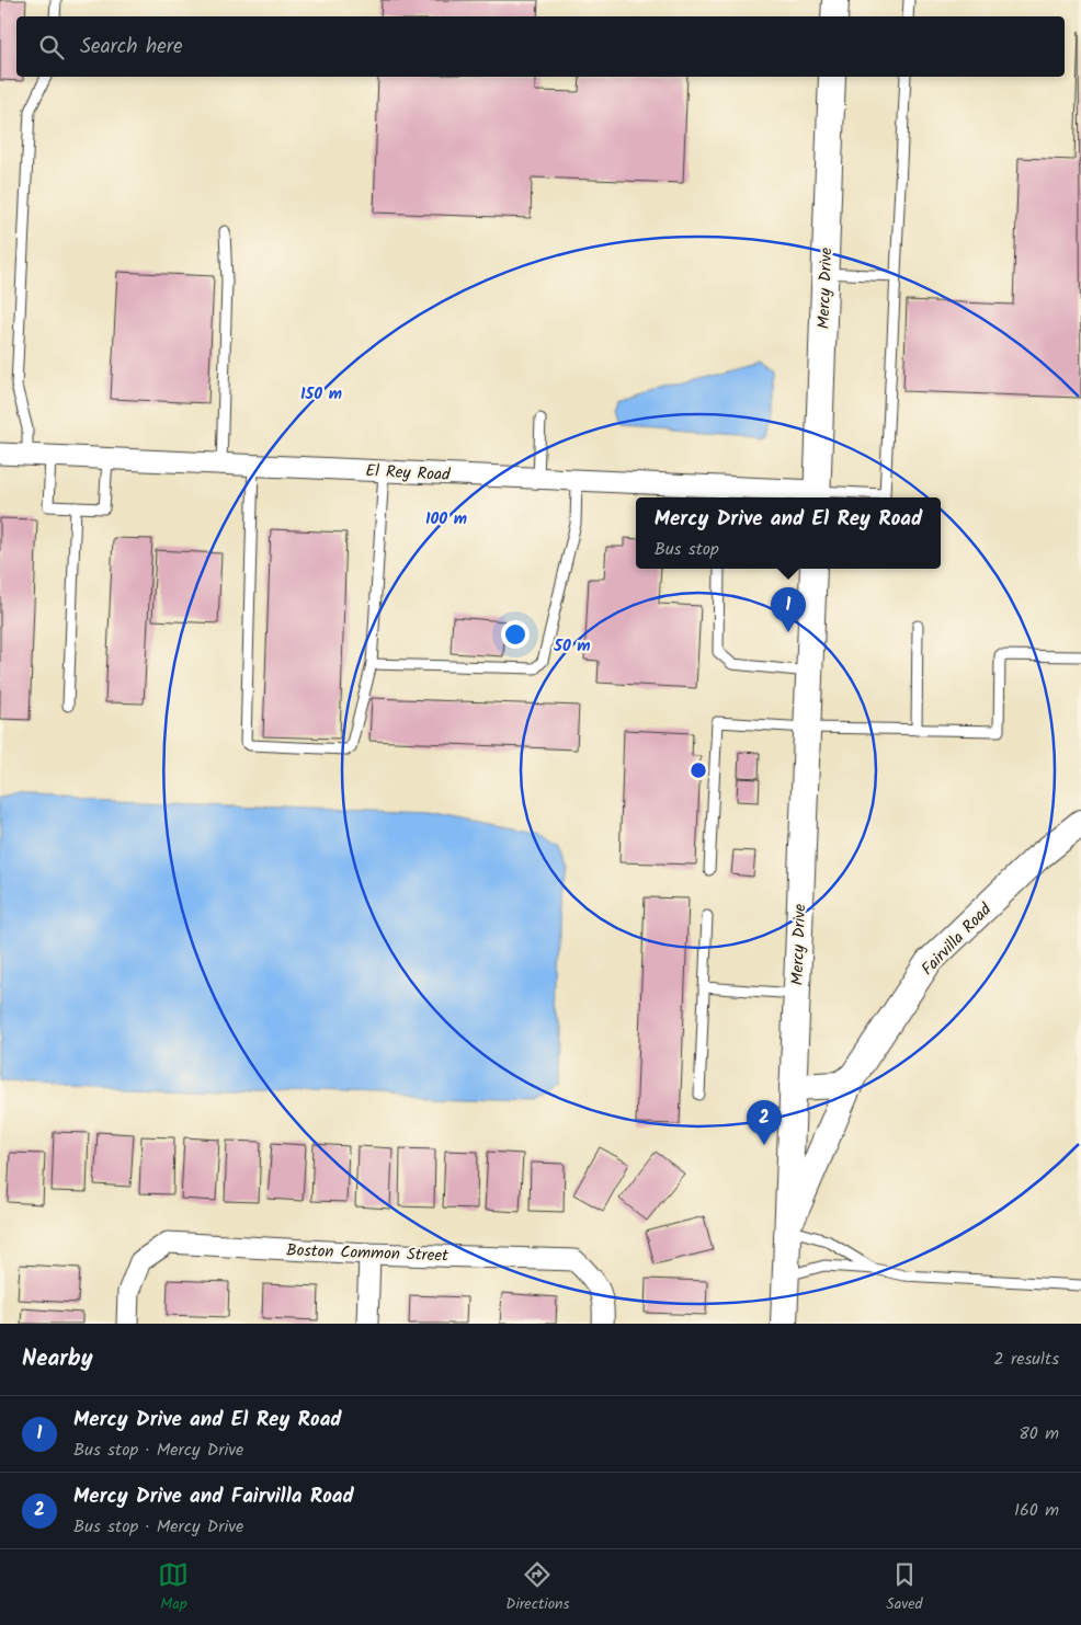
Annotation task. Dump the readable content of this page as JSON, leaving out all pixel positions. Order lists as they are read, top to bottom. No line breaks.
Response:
{"streets":{"street":["Mercy Drive","El Rey Road","Fairvilla Road","Boston Common Street"]},"crossings":[["Mercy Drive","El Rey Road"],["Mercy Drive","Fairvilla Road"]],"page":{"search":"Search here","popup":["Mercy Drive and El Rey Road","Bus stop"],"pins":["1","2"],"heading":["Nearby","2 results"],"list":[{"mark":"1","name":"Mercy Drive and El Rey Road","note":"Bus stop · Mercy Drive","value":"80 m"},{"mark":"2","name":"Mercy Drive and Fairvilla Road","note":"Bus stop · Mercy Drive","value":"160 m"}],"nav":["Map","Directions","Saved"]},"rings":["150 m","100 m","50 m"]}
